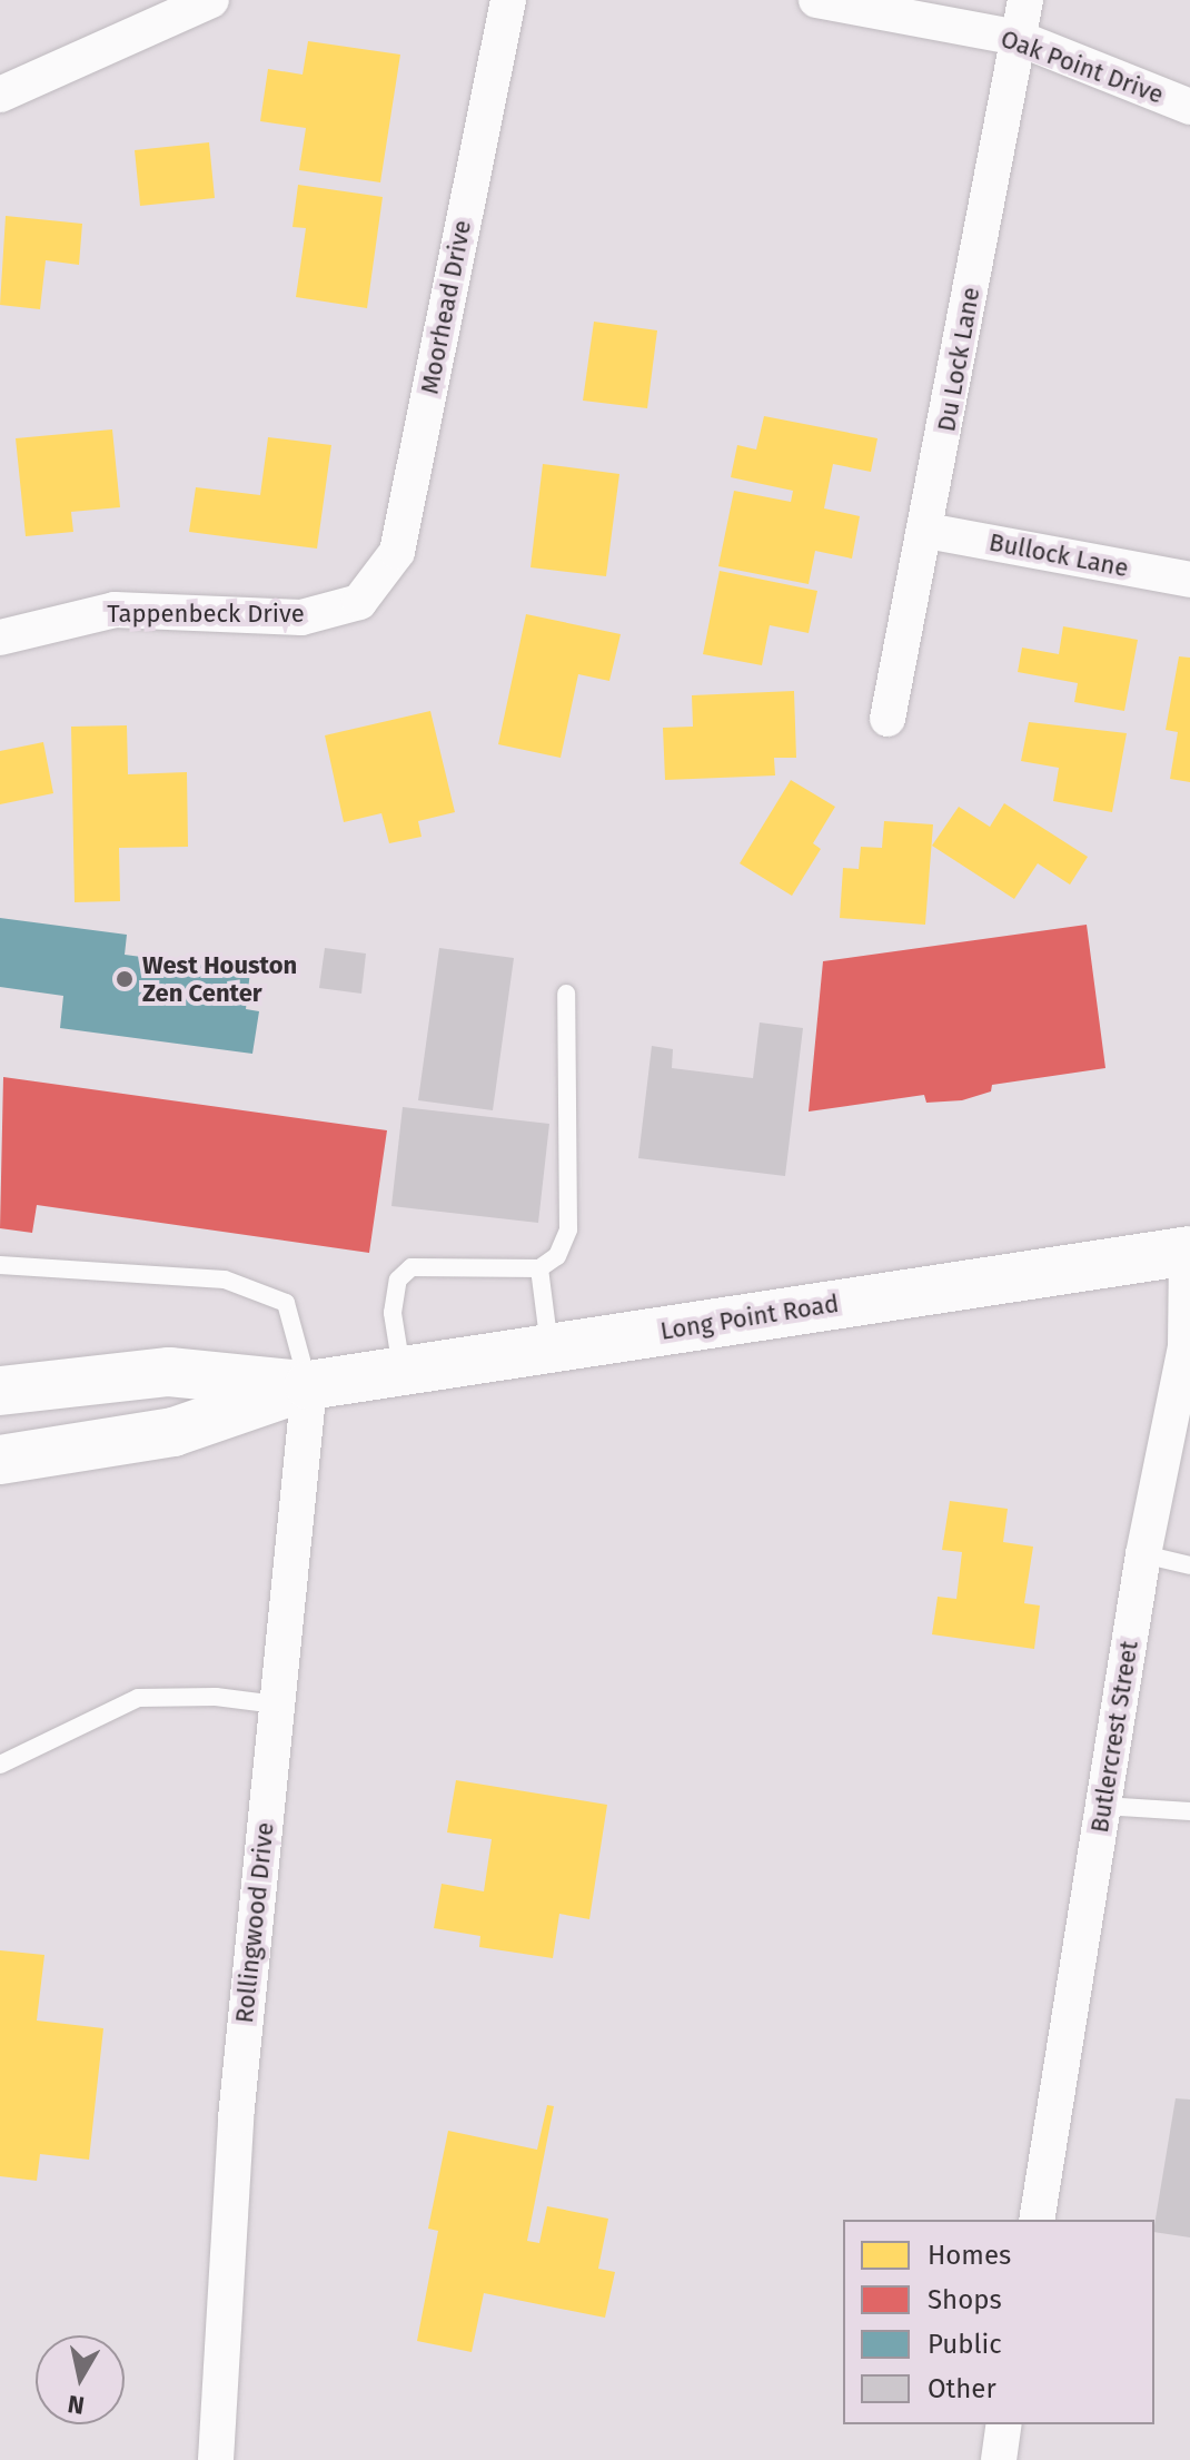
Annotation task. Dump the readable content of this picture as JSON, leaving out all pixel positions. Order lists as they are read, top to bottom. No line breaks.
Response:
{"streets":{"main road":["Long Point Road"],"street":["Oak Point Drive","Moorhead Drive","Du Lock Lane","Bullock Lane","Tappenbeck Drive","Butlercrest Street","Rollingwood Drive"]},"crossings":[["Oak Point Drive","Du Lock Lane"],["Moorhead Drive","Tappenbeck Drive"],["Du Lock Lane","Bullock Lane"],["Long Point Road","Butlercrest Street"],["Long Point Road","Rollingwood Drive"]],"places":["West Houston Zen Center"],"legend":["Homes","Shops","Public","Other"],"north":"bottom"}
